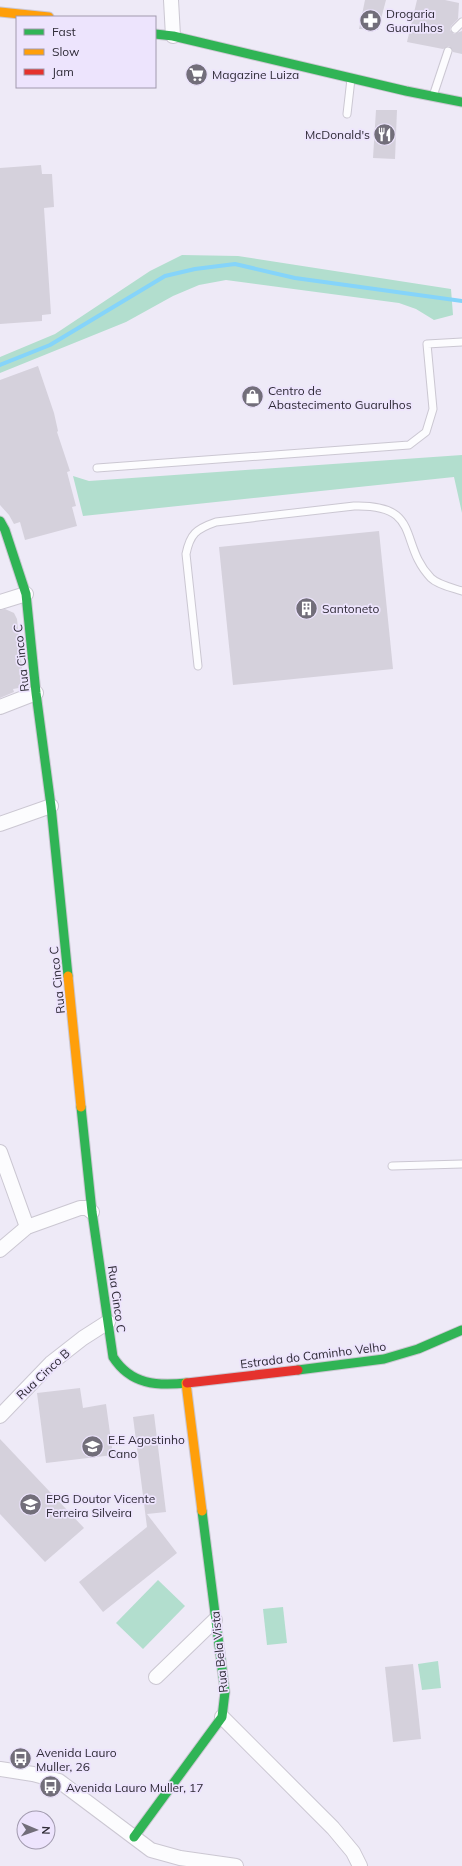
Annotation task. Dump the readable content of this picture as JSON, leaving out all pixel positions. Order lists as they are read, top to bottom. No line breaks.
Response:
{"streets":{"street":["Rua Cinco C","Estrada do Caminho Velho","Rua Cinco B","Rua Bela Vista"]},"crossings":[["Rua Cinco C","Estrada do Caminho Velho"],["Rua Cinco C","Rua Cinco B"],["Rua Cinco C","Rua Bela Vista"],["Estrada do Caminho Velho","Rua Bela Vista"]],"places":{"pharmacy":["Drogaria Guarulhos"],"supermarket":["Magazine Luiza"],"restaurant":["McDonald's"],"shop":["Centro de Abastecimento Guarulhos"],"building":["Santoneto"],"school or university":["E.E Agostinho Cano","EPG Doutor Vicente Ferreira Silveira"],"bus stop":["Avenida Lauro Muller, 26","Avenida Lauro Muller, 17"]},"legend":["Fast","Slow","Jam"],"north":"right"}
